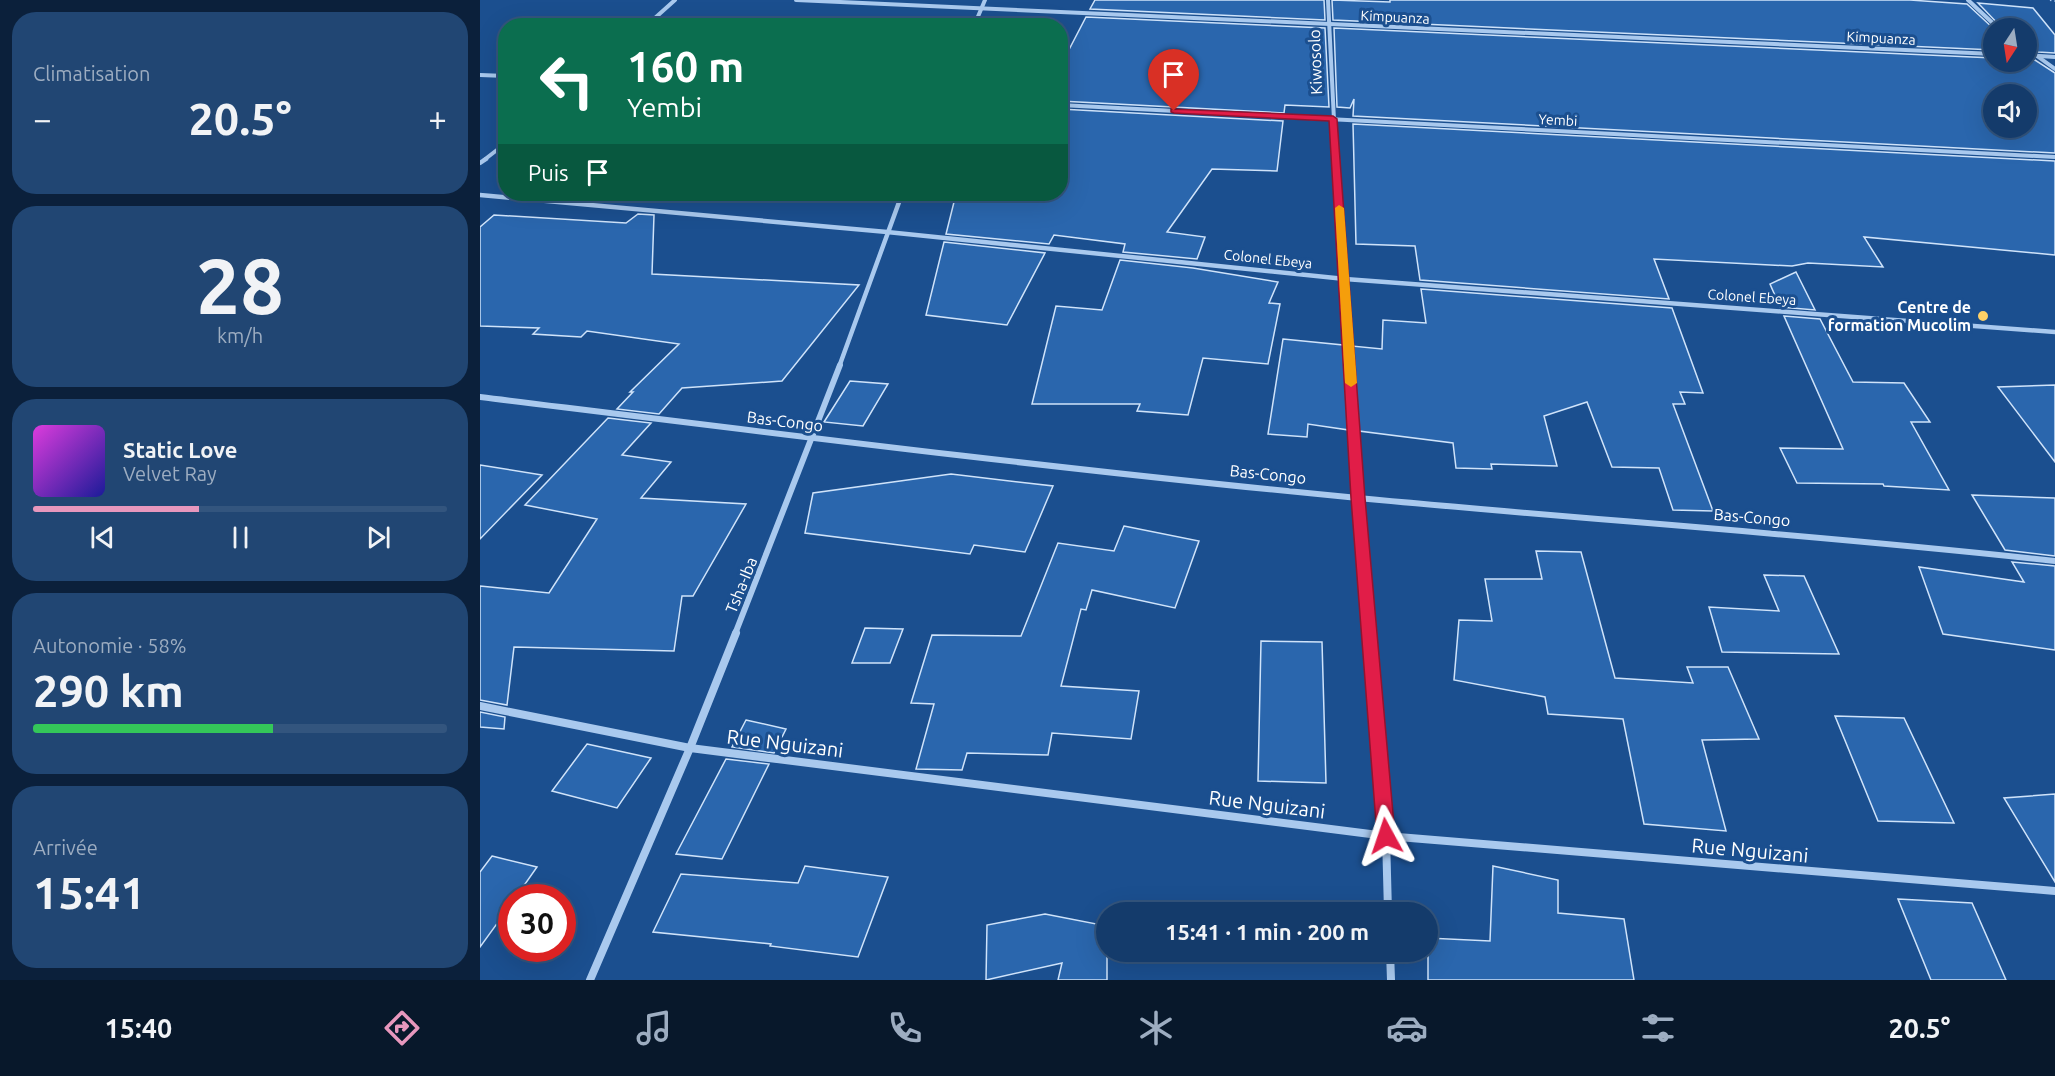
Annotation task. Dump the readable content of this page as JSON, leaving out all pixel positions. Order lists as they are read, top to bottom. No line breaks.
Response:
{"streets":{"street":["Kimpuanza","Kiwosolo","Yembi","Colonel Ebeya","Bas-Congo","Tsha-Iba","Rue Nguizani"]},"crossings":[["Kimpuanza","Kiwosolo"],["Kiwosolo","Yembi"],["Kiwosolo","Colonel Ebeya"],["Kiwosolo","Bas-Congo"],["Kiwosolo","Rue Nguizani"],["Colonel Ebeya","Tsha-Iba"],["Bas-Congo","Tsha-Iba"],["Tsha-Iba","Rue Nguizani"]],"places":["Centre de formation Mucolim"],"north":"bottom","page":{"tile":["Climatisation",["28","km/h"],["Autonomie · 58%","290 km"],["Arrivée","15:41"]],"turn":["160 m","Yembi"],"heat":["−","20.5°","+"],"then":"Puis","song":["Static Love","Velvet Ray"],"limit":"30","trip":"15:41 · 1 min · 200 m","tabs":["15:40","20.5°"]}}
